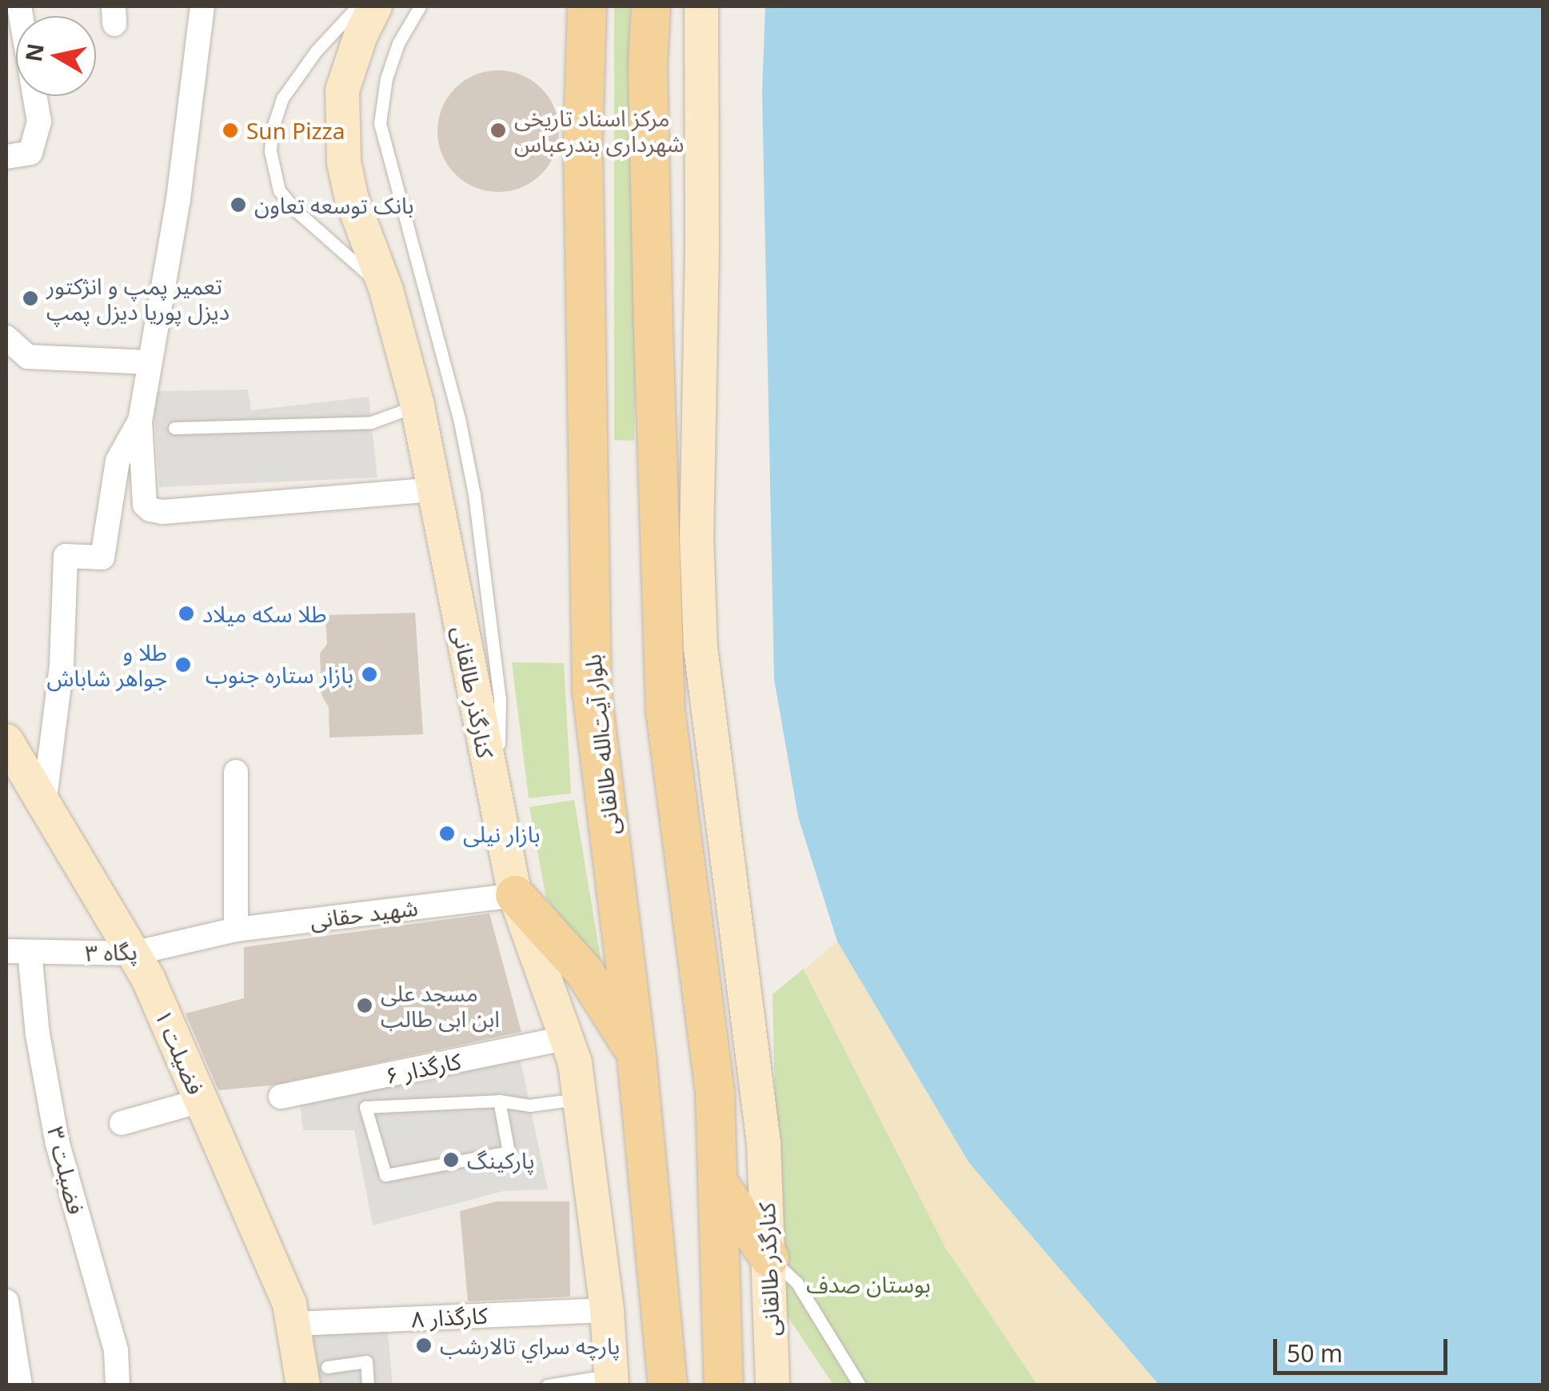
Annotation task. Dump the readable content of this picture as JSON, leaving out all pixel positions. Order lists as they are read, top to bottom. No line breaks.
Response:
{"streets":{"main road":["بلوار آیت‌الله طالقانی"],"street":["کنارگذر طالقانی","شهید حقانی","پگاه ۳","فضیلت ۱","کارگذار ۶","فضیلت ۳","کارگذار ۸"]},"crossings":[["کنارگذر طالقانی","شهید حقانی"],["کنارگذر طالقانی","کارگذار ۶"],["کنارگذر طالقانی","کارگذار ۸"],["شهید حقانی","پگاه ۳"],["پگاه ۳","فضیلت ۱"],["پگاه ۳","فضیلت ۳"],["فضیلت ۱","کارگذار ۸"]],"parks":["بوستان صدف"],"places":["Sun Pizza","مرکز اسناد تاریخی شهرداری بندرعباس","بانک توسعه تعاون","تعمیر پمپ و انژکتور دیزل پوریا دیزل پمپ","طلا سکه میلاد","طلا و جواهر شاباش","بازار ستاره جنوب","بازار نیلی","مسجد علی ابن ابی طالب","پارکینگ","پارچه سراي تالارشب"],"scale_bar":"50 m","north":"left"}
